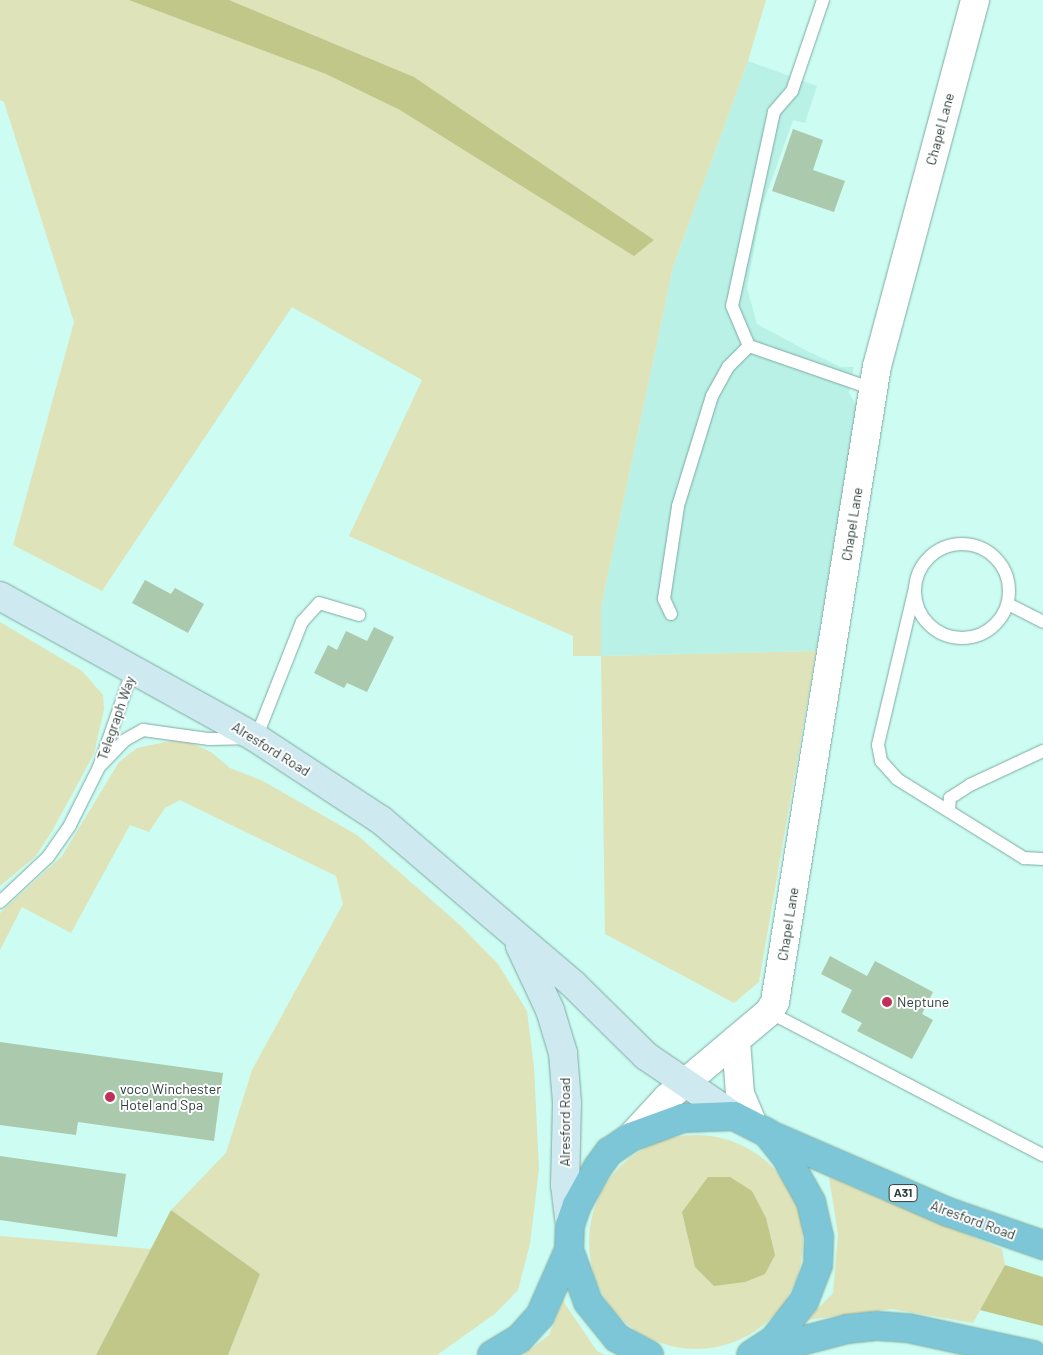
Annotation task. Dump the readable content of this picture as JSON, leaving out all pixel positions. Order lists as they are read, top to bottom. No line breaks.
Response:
{"streets":{"highway":["Alresford Road","A31"],"street":["Chapel Lane"],"lane":["Telegraph Way"]},"crossings":[["Chapel Lane","Alresford Road"],["Telegraph Way","Alresford Road"]],"places":["Neptune","voco Winchester Hotel and Spa"]}
